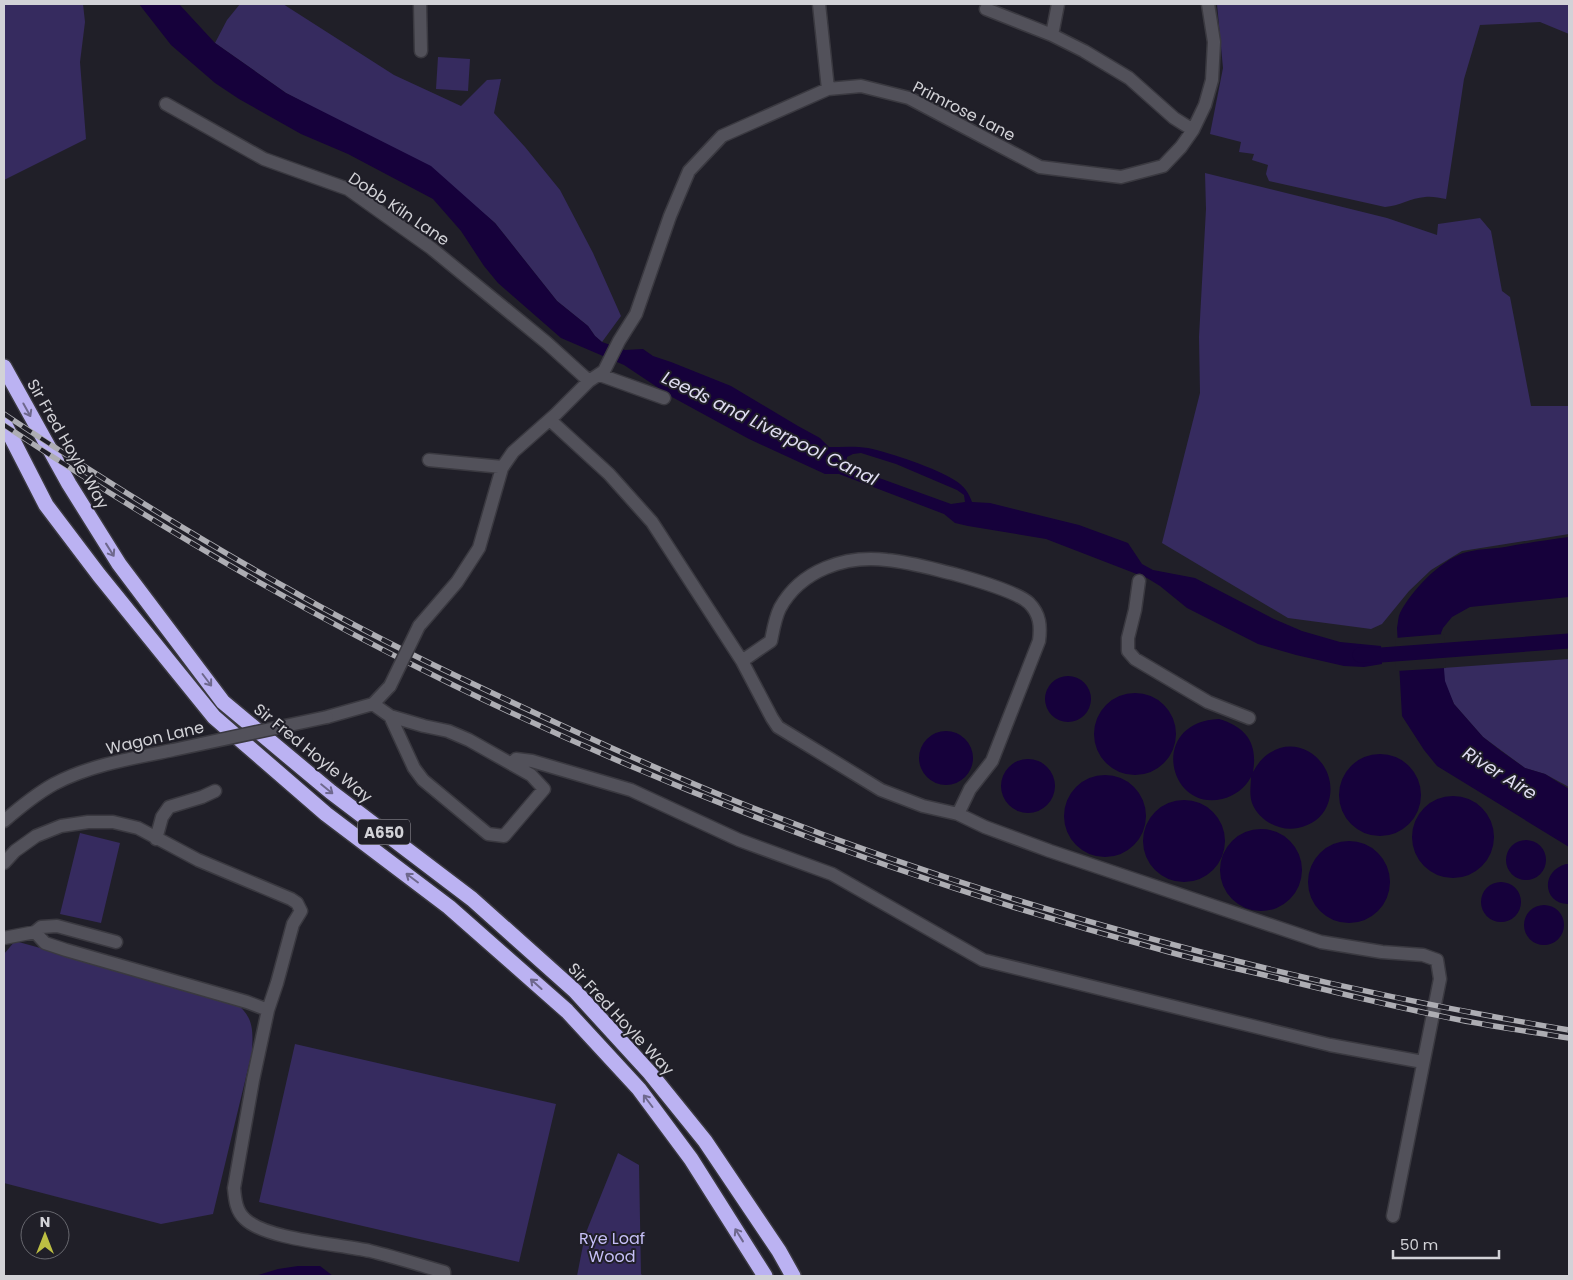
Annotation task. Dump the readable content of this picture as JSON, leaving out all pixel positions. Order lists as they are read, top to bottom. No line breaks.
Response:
{"streets":{"highway":["Sir Fred Hoyle Way","A650"],"street":["Primrose Lane","Dobb Kiln Lane","Wagon Lane"]},"crossings":[["Primrose Lane","Dobb Kiln Lane"]],"water":["Leeds and Liverpool Canal","River Aire"],"parks":["Rye Loaf Wood"],"scale_bar":"50 m","north":"top"}
